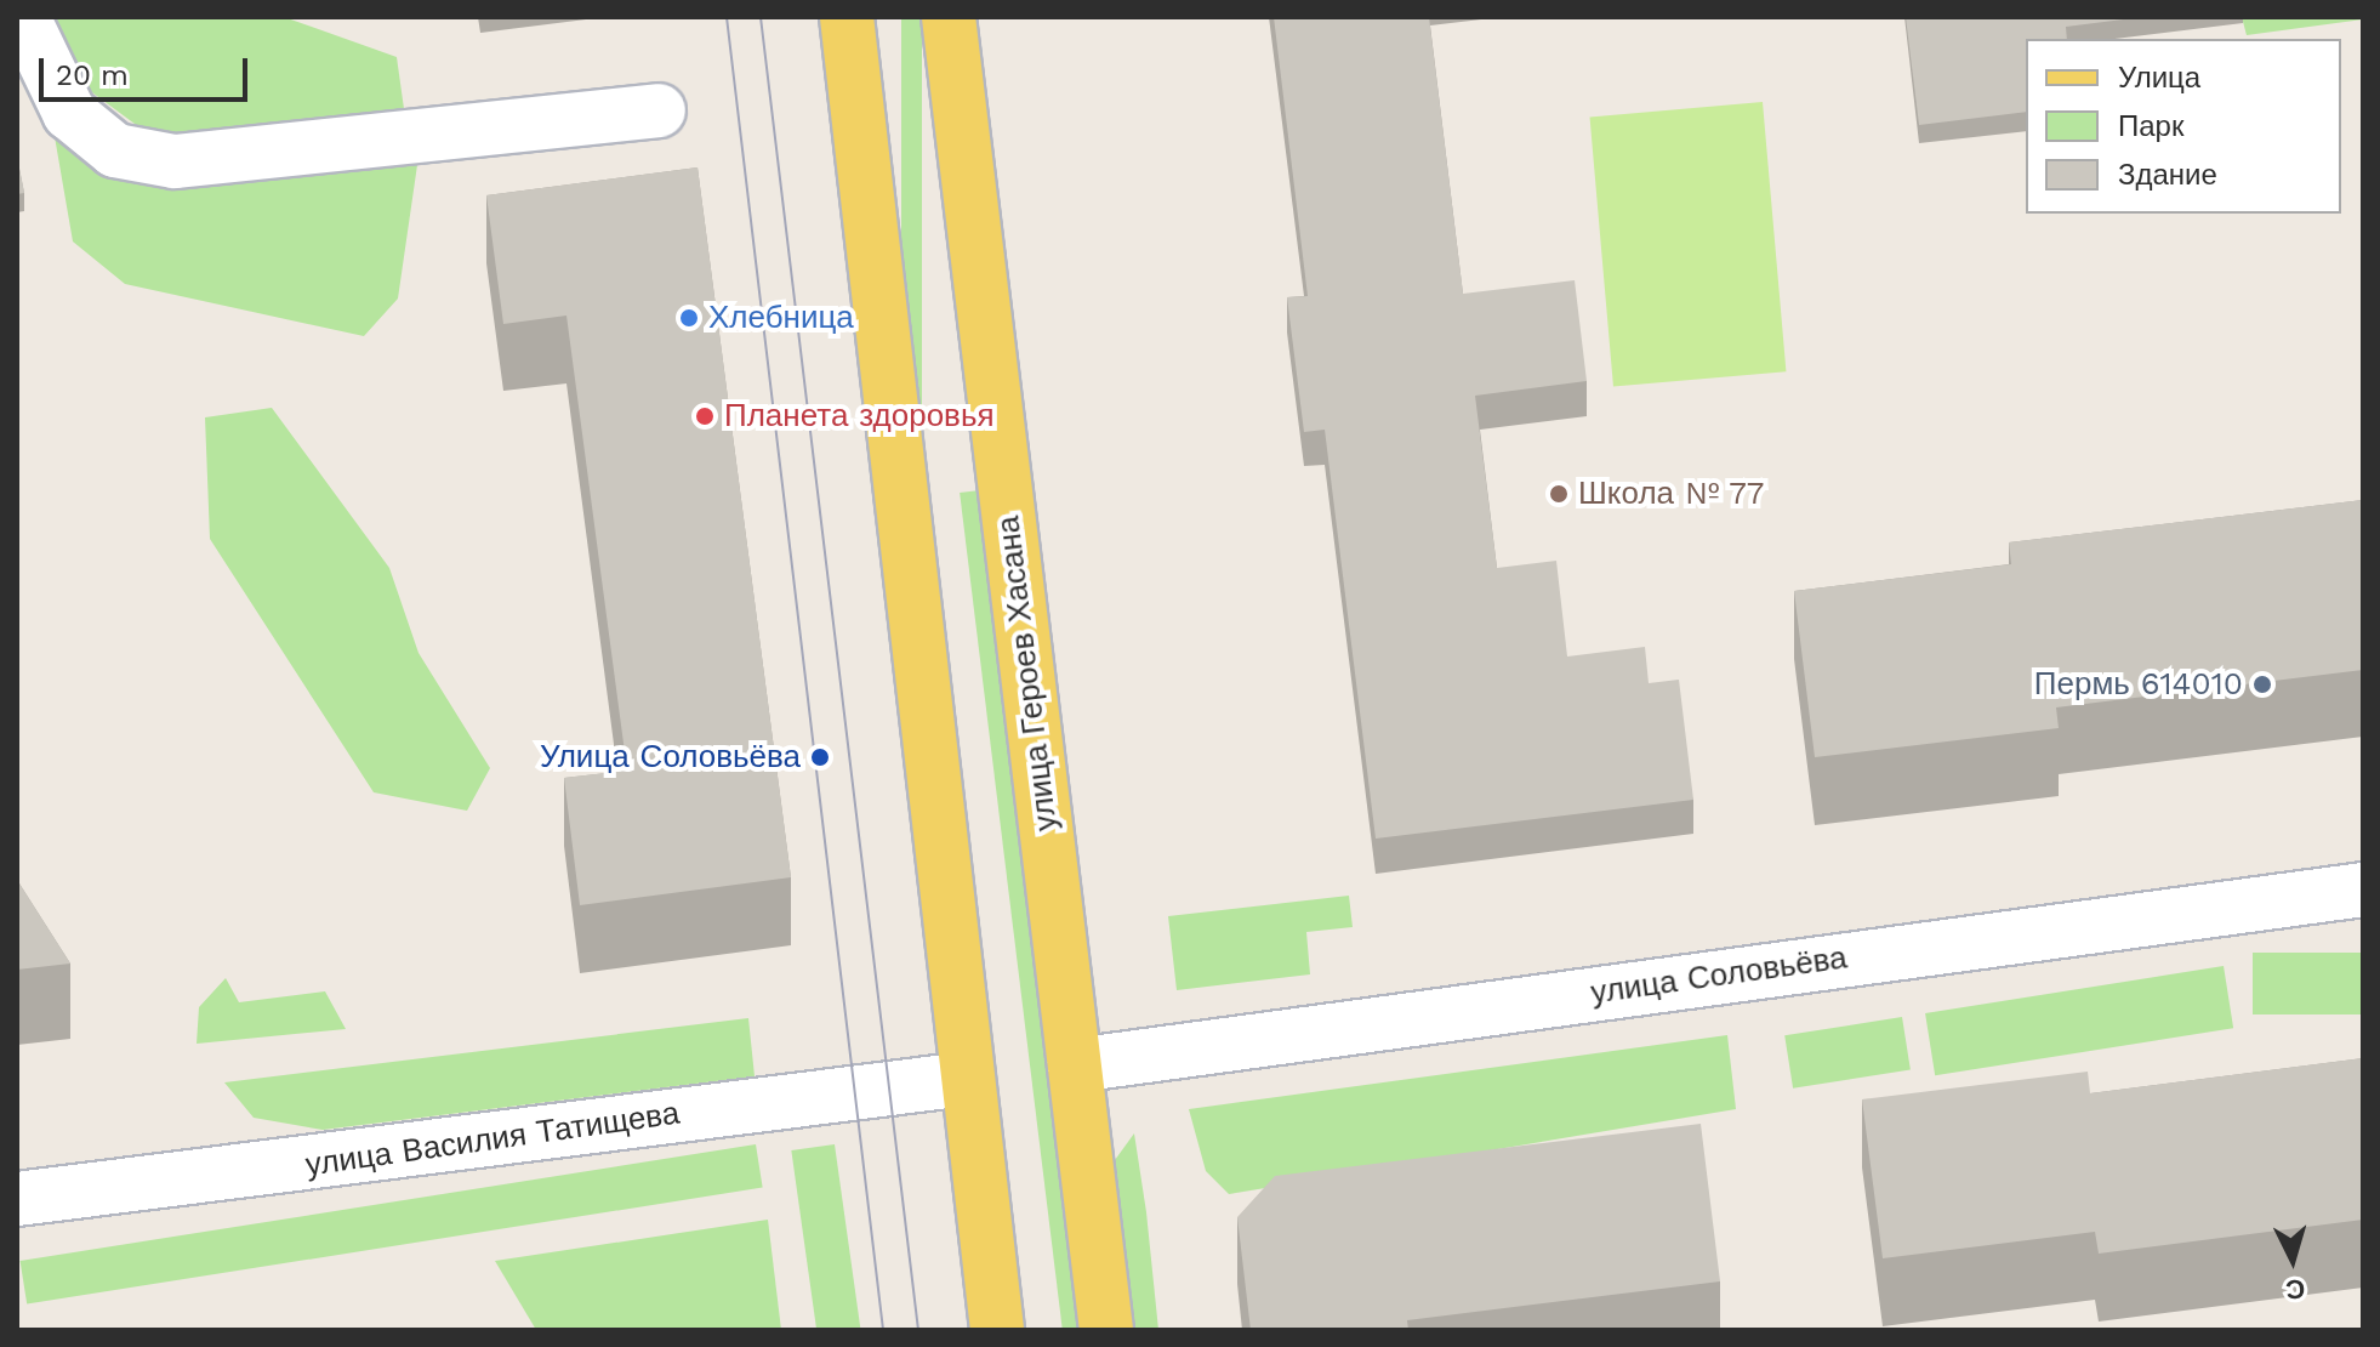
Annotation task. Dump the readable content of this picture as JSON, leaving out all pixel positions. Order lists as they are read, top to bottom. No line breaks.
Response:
{"streets":{"main road":["улица Героев Хасана"],"street":["улица Соловьёва","улица Василия Татищева"]},"crossings":[["улица Героев Хасана","улица Соловьёва"]],"places":["Хлебница","Планета здоровья","Школа № 77","Пермь 614010","Улица Соловьёва"],"legend":["Улица","Парк","Здание"],"scale_bar":"20 m","north":"bottom"}
